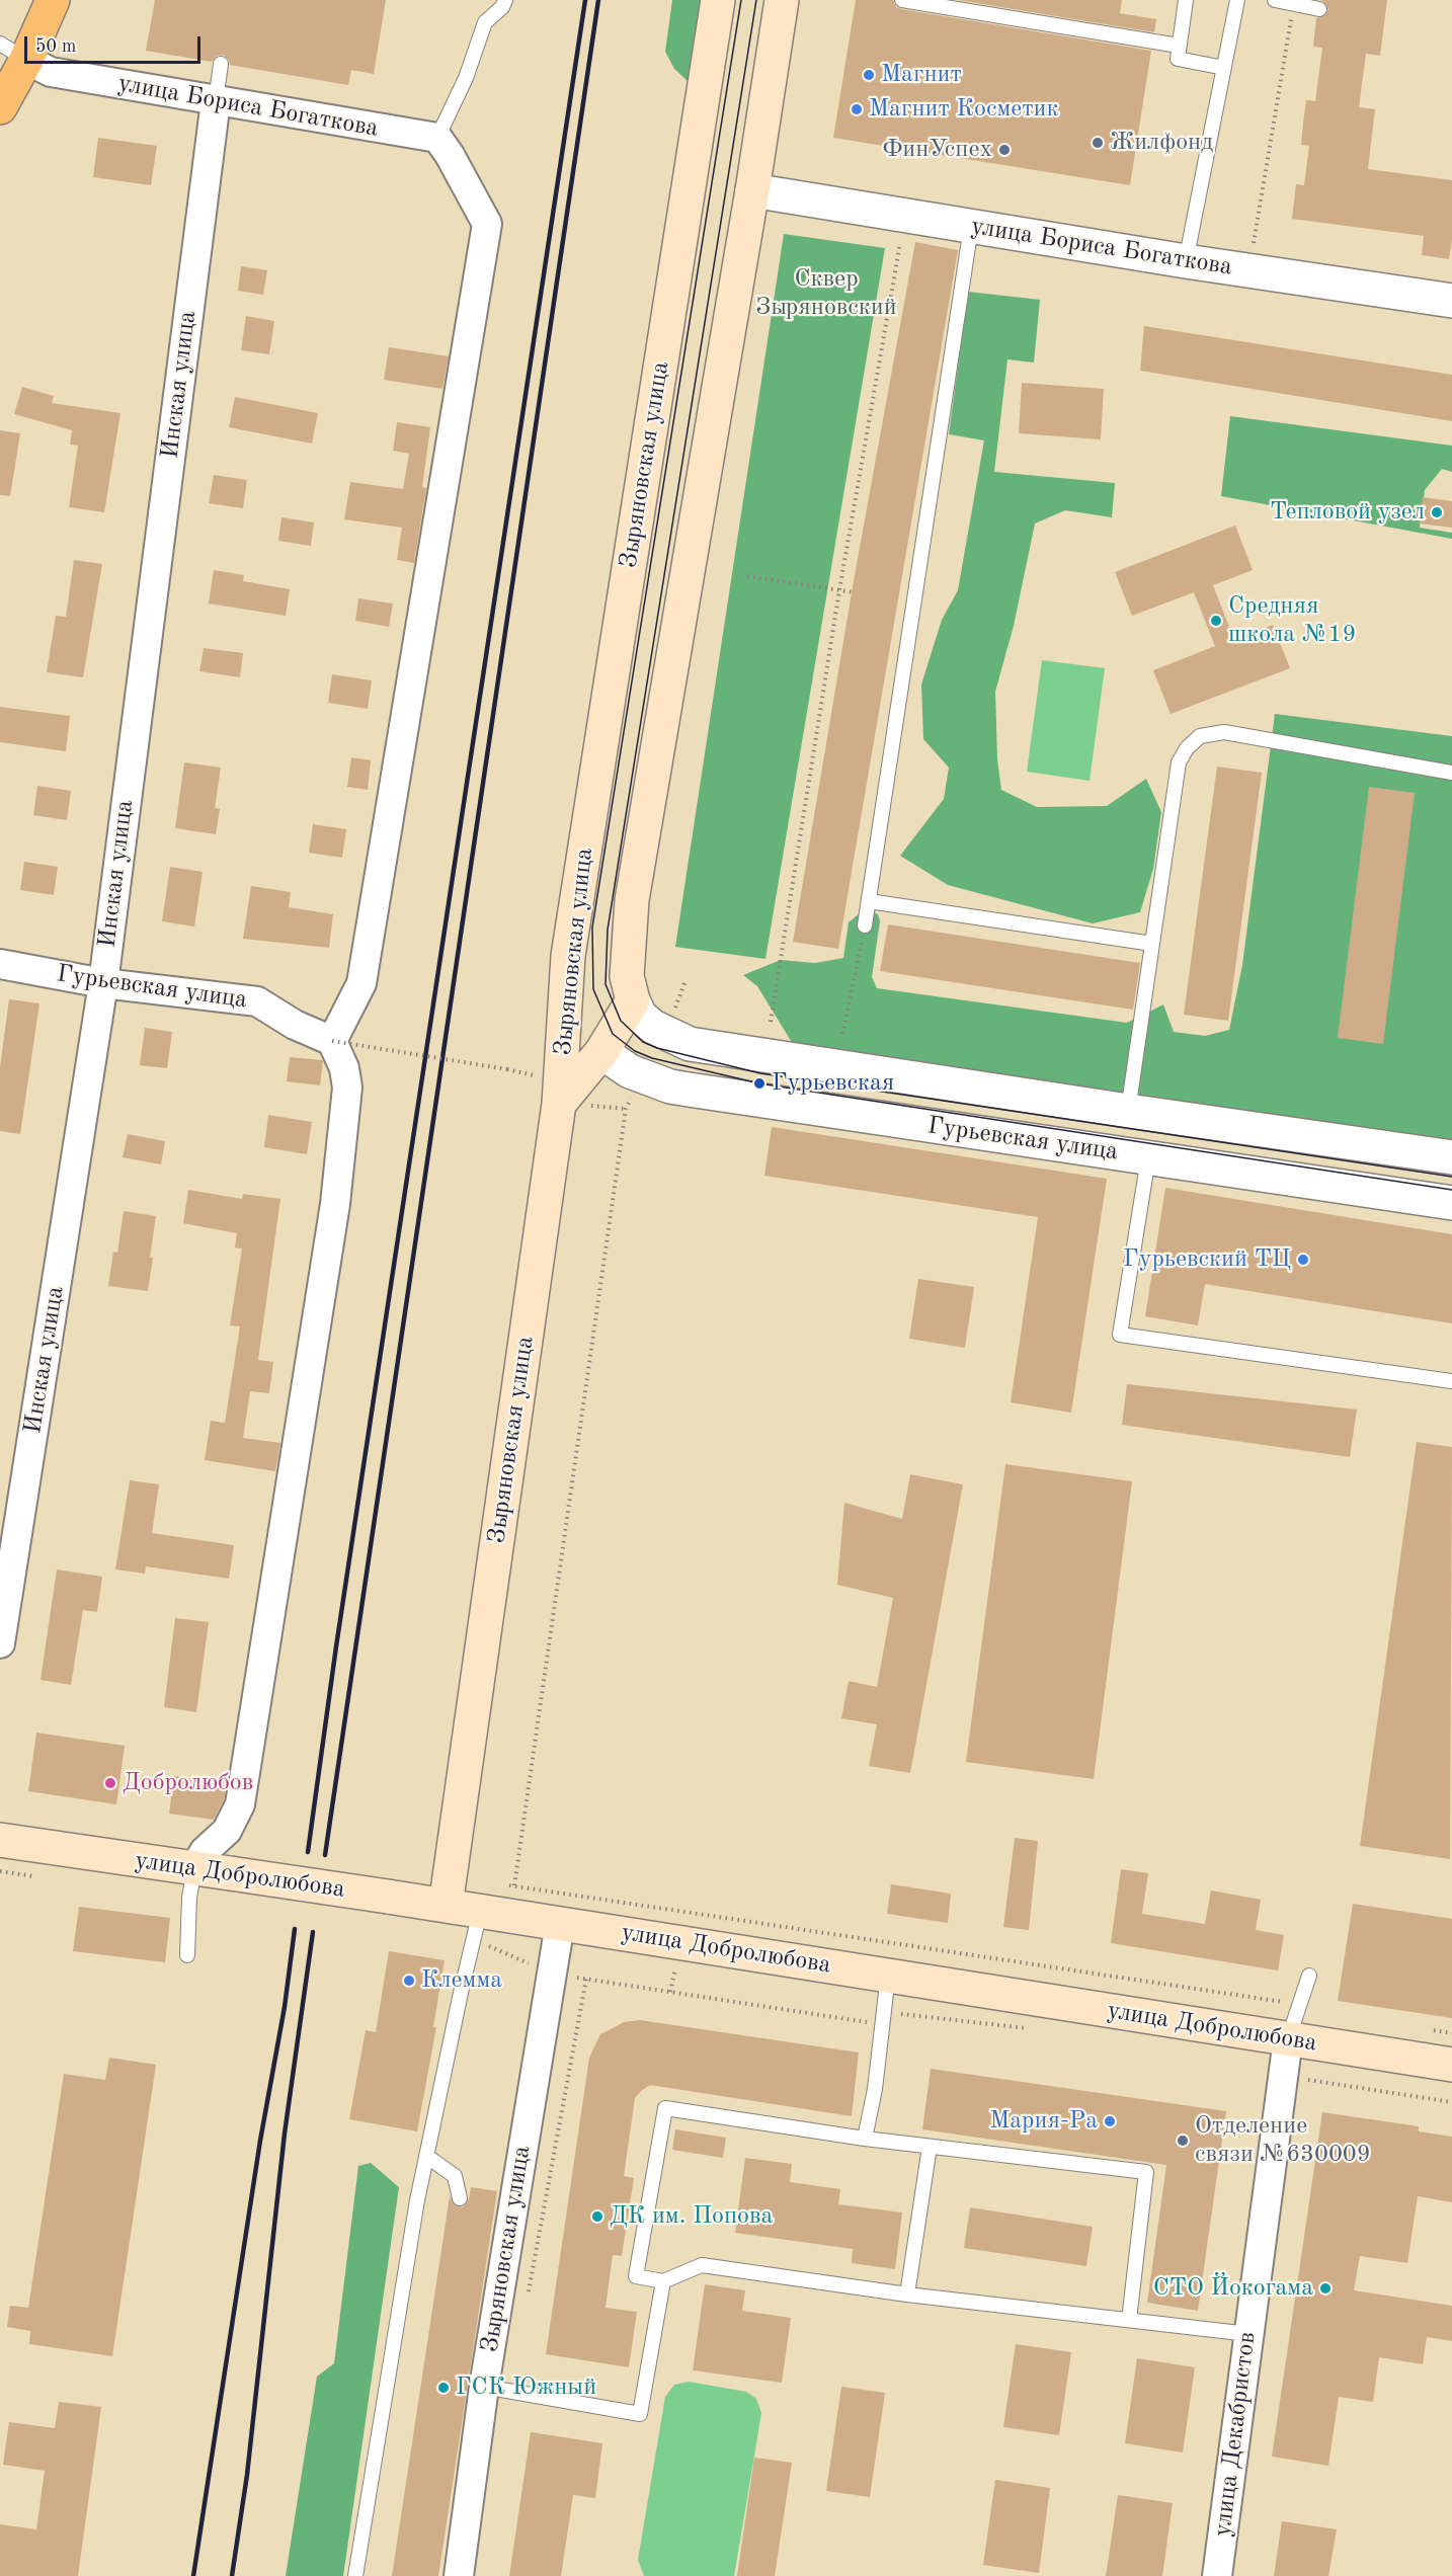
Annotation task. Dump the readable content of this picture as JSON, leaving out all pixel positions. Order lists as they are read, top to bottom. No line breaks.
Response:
{"streets":{"main road":["Зыряновская улица","улица Добролюбова"],"street":["улица Бориса Богаткова","Инская улица","Гурьевская улица","улица Декабристов"]},"crossings":[["улица Бориса Богаткова","Инская улица"],["Инская улица","Гурьевская улица"],["Зыряновская улица","улица Добролюбова"],["улица Добролюбова","улица Декабристов"]],"parks":["Cквер Зыряновский"],"places":["Магнит","Магнит Косметик","Жилфонд","ФинУспех","Тепловой узел","Средняя школа №19","Гурьевская","Гурьевский ТЦ","Добролюбов","Клемма","Мария-Ра","Отделение связи №630009","ДК им. Попова","СТО Йокогама","ГСК Южный"],"scale_bar":"50 m"}
